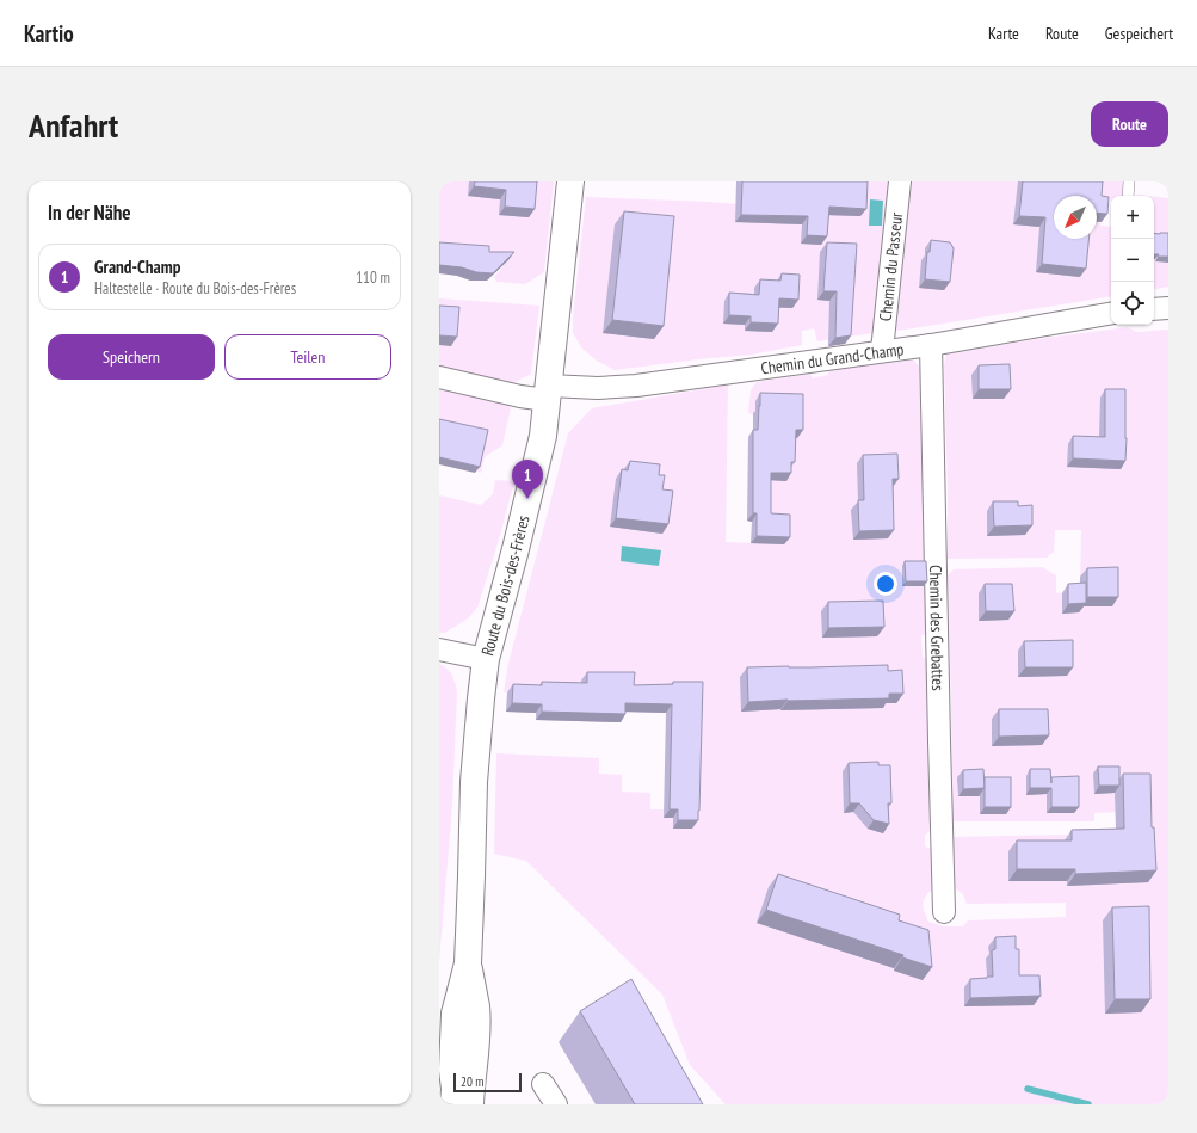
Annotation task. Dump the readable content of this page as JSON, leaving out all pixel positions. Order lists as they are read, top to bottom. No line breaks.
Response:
{"streets":{"street":["Chemin du Passeur","Chemin du Grand-Champ","Route du Bois-des-Frères","Chemin des Grebattes"]},"crossings":[["Chemin du Passeur","Chemin du Grand-Champ"],["Chemin du Grand-Champ","Route du Bois-des-Frères"],["Chemin du Grand-Champ","Chemin des Grebattes"]],"scale_bar":"20 m","north":"bottom left","page":{"header":"Kartio","nav":["Karte","Route","Gespeichert"],"buttons":["Route",["Speichern","Teilen"]],"title":"Anfahrt","heading":"In der Nähe","map_buttons":["+","−"],"list":[{"mark":"1","name":"Grand-Champ","note":"Haltestelle · Route du Bois-des-Frères","value":"110 m"}],"pins":"1","scale":"20 m"}}
